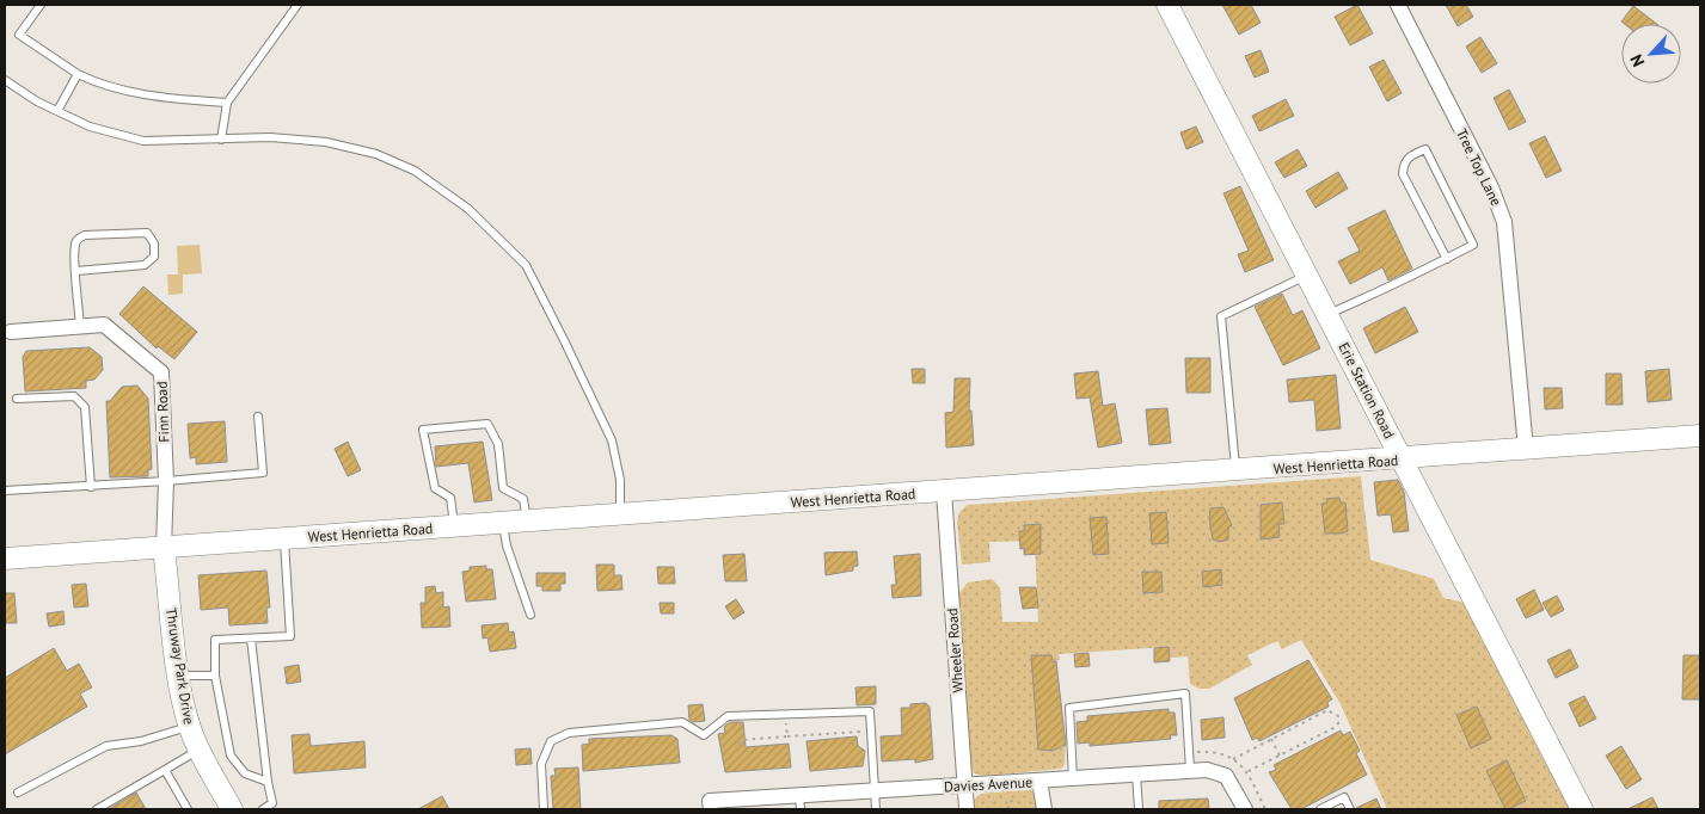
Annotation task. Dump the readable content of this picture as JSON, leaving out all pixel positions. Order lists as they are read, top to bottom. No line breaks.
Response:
{"streets":{"main road":["Erie Station Road","West Henrietta Road","Thruway Park Drive"],"street":["Tree Top Lane","Finn Road","Wheeler Road","Davies Avenue"]},"crossings":[["Tree Top Lane","West Henrietta Road"],["Erie Station Road","West Henrietta Road"],["Finn Road","West Henrietta Road"],["Finn Road","Thruway Park Drive"],["West Henrietta Road","Wheeler Road"],["West Henrietta Road","Thruway Park Drive"],["Wheeler Road","Davies Avenue"]],"north":"bottom left"}
